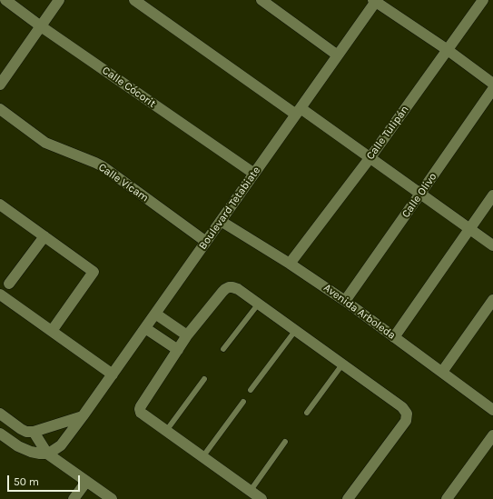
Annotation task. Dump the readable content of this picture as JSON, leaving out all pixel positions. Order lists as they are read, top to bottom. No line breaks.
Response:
{"streets":{"street":["Calle Cócorit","Calle Tulipán","Calle Vícam","Calle Olivo","Boulevard Tetabiate","Avenida Arboleda"]},"crossings":[["Calle Cócorit","Boulevard Tetabiate"],["Calle Tulipán","Avenida Arboleda"],["Calle Vícam","Boulevard Tetabiate"],["Calle Olivo","Avenida Arboleda"],["Boulevard Tetabiate","Avenida Arboleda"]],"scale_bar":"50 m"}
